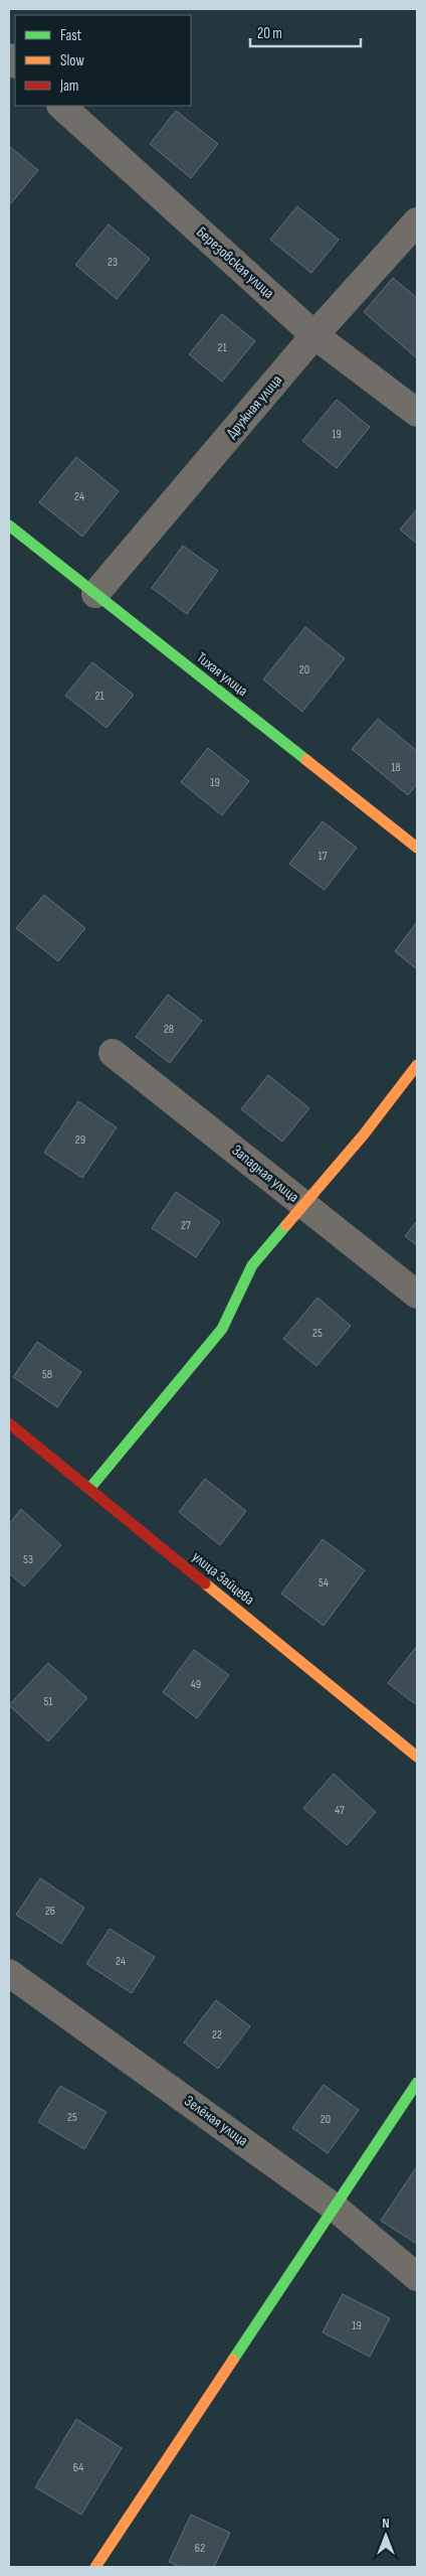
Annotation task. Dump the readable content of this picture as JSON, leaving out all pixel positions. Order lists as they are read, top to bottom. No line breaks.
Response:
{"streets":{"street":["Березовская улица","Дружная улица","Тихая улица","Западная улица","улица Зайцева","Зелёная улица"]},"crossings":[["Березовская улица","Дружная улица"],["Дружная улица","Тихая улица"]],"house_numbers":["23","21","19","24","20","21","18","19","17","28","29","27","25","58","53","54","49","51","47","26","24","22","25","20","19","64","62"],"legend":["Fast","Slow","Jam"],"scale_bar":"20 m","north":"top"}
